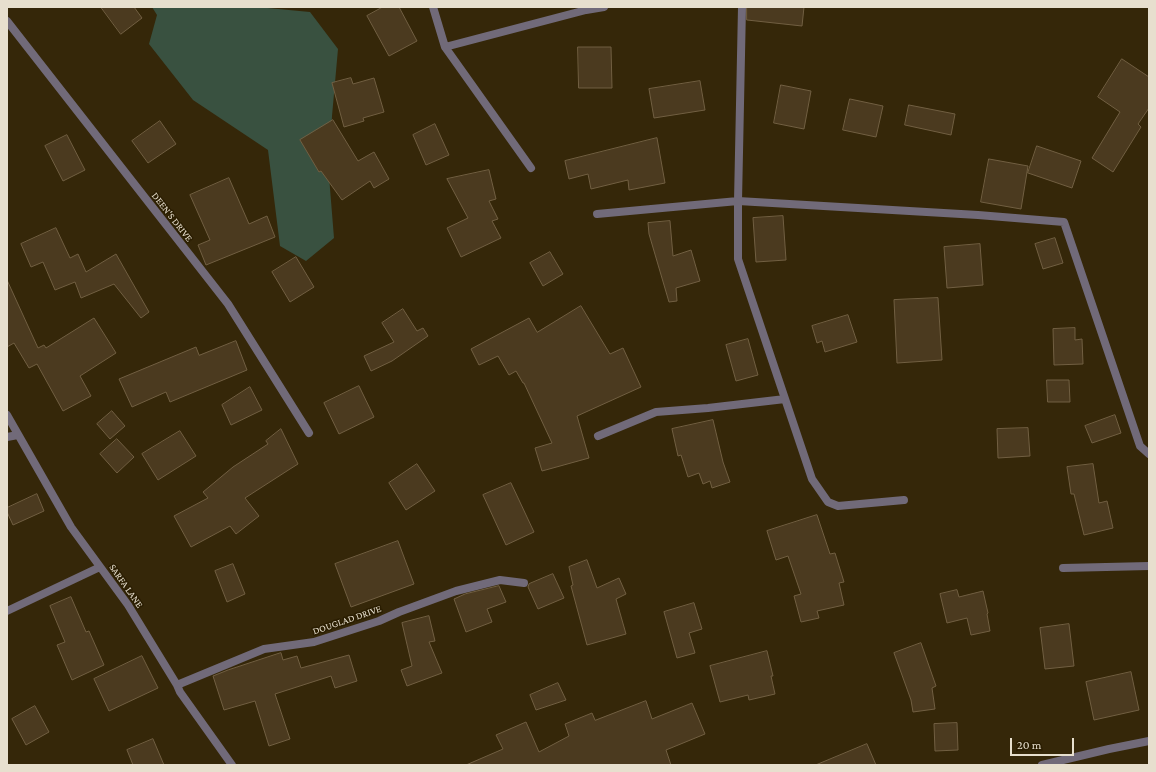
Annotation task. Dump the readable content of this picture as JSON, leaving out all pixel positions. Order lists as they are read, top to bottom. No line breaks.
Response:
{"streets":{"street":["DEEN'S DRIVE","SARFA LANE","DOUGLAD DRIVE"]},"crossings":[["SARFA LANE","DOUGLAD DRIVE"]],"scale_bar":"20 m"}
